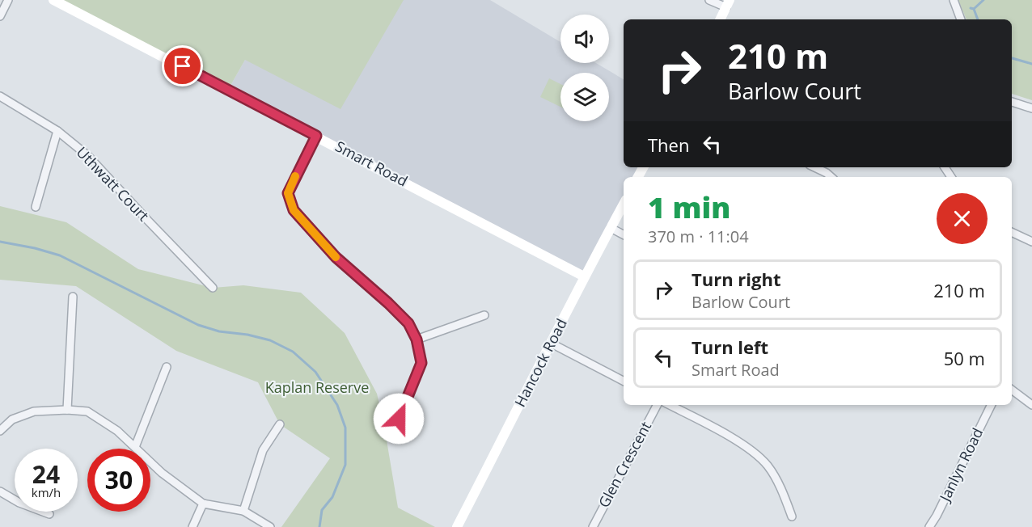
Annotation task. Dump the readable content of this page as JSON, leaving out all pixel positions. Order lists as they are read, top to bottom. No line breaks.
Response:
{"streets":{"main road":["Smart Road","Hancock Road"],"street":["Uthwatt Court","Glen Crescent","Janlyn Road"]},"crossings":[["Smart Road","Hancock Road"]],"parks":["Kaplan Reserve"],"page":{"turn":["210 m","Barlow Court"],"then":"Then","heading":["1 min","370 m · 11:04"],"list":[{"name":"Turn right","note":"Barlow Court","value":"210 m"},{"name":"Turn left","note":"Smart Road","value":"50 m"}],"speed":"24 km/h","limit":"30"}}
